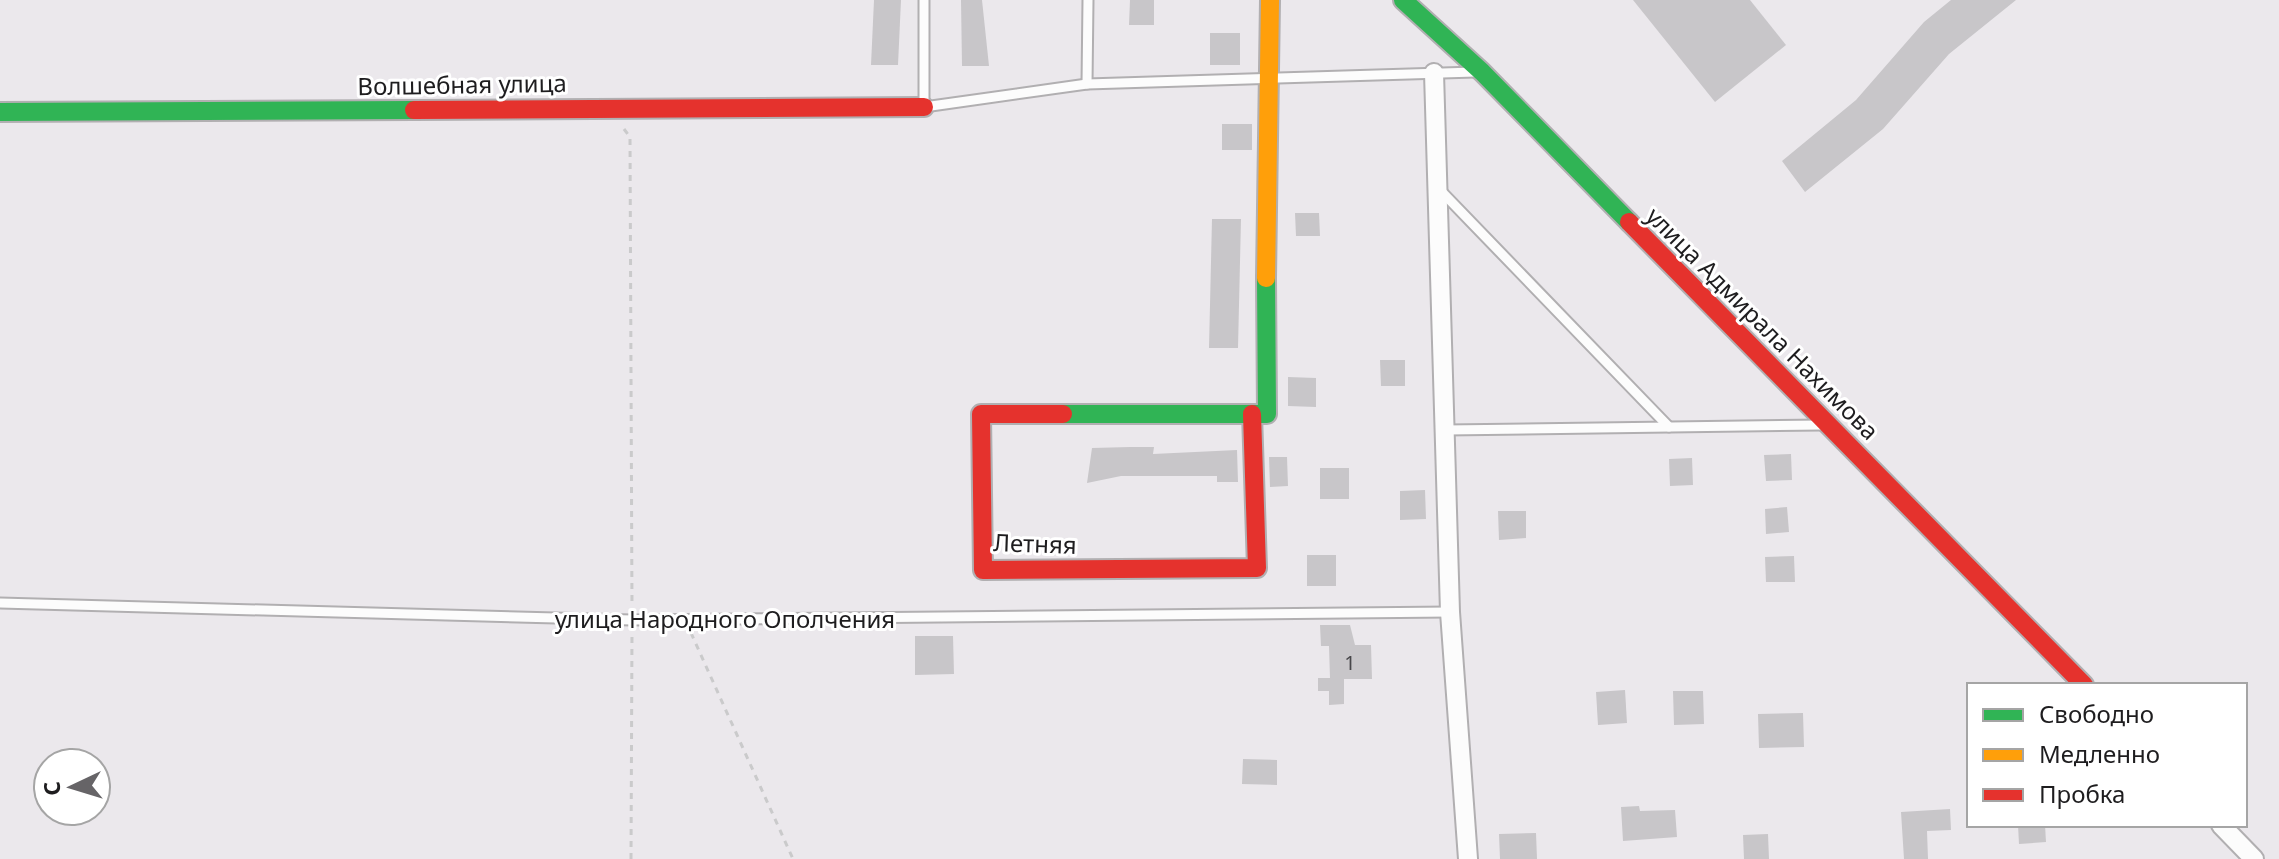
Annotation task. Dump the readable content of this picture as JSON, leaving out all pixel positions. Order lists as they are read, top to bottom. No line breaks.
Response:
{"streets":{"street":["Волшебная улица","улица Адмирала Нахимова","Летняя"],"lane":["улица Народного Ополчения"]},"house_numbers":["1"],"legend":["Свободно","Медленно","Пробка"],"north":"left"}
